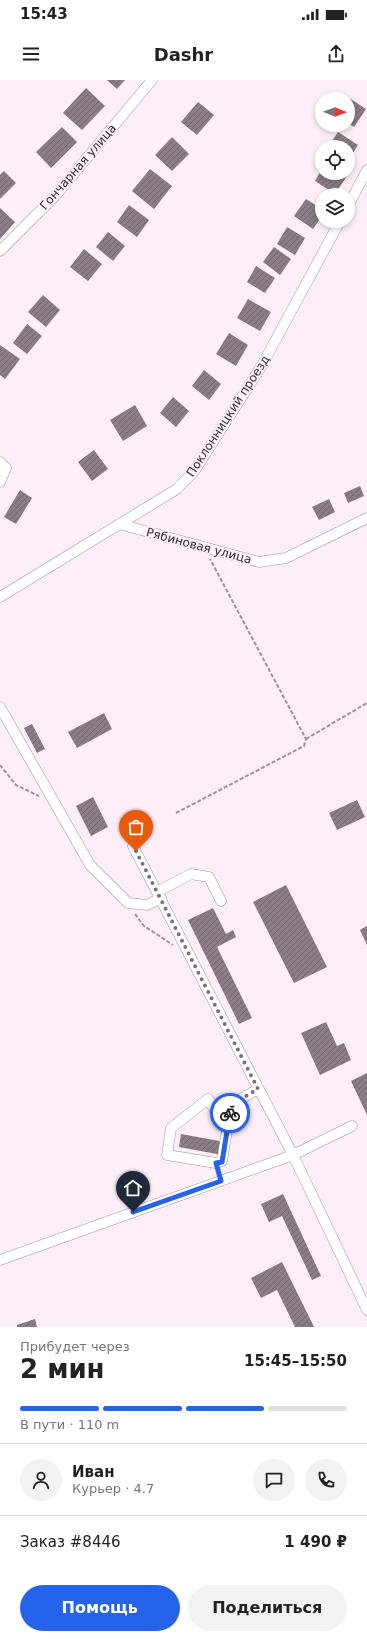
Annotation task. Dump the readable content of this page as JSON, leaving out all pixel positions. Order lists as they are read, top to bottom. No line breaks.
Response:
{"streets":{"street":["Гончарная улица","Поклонницкий проезд","Рябиновая улица"]},"crossings":[["Поклонницкий проезд","Рябиновая улица"]],"north":"right","page":{"status":"15:43","header":"Dashr","heading":["2 мин","Прибудет через","15:45–15:50"],"panel":["Иван","Курьер · 4.7","Заказ #8446","1 490 ₽"],"bar":"В пути · 110 m","buttons":["Помощь","Поделиться"]}}
